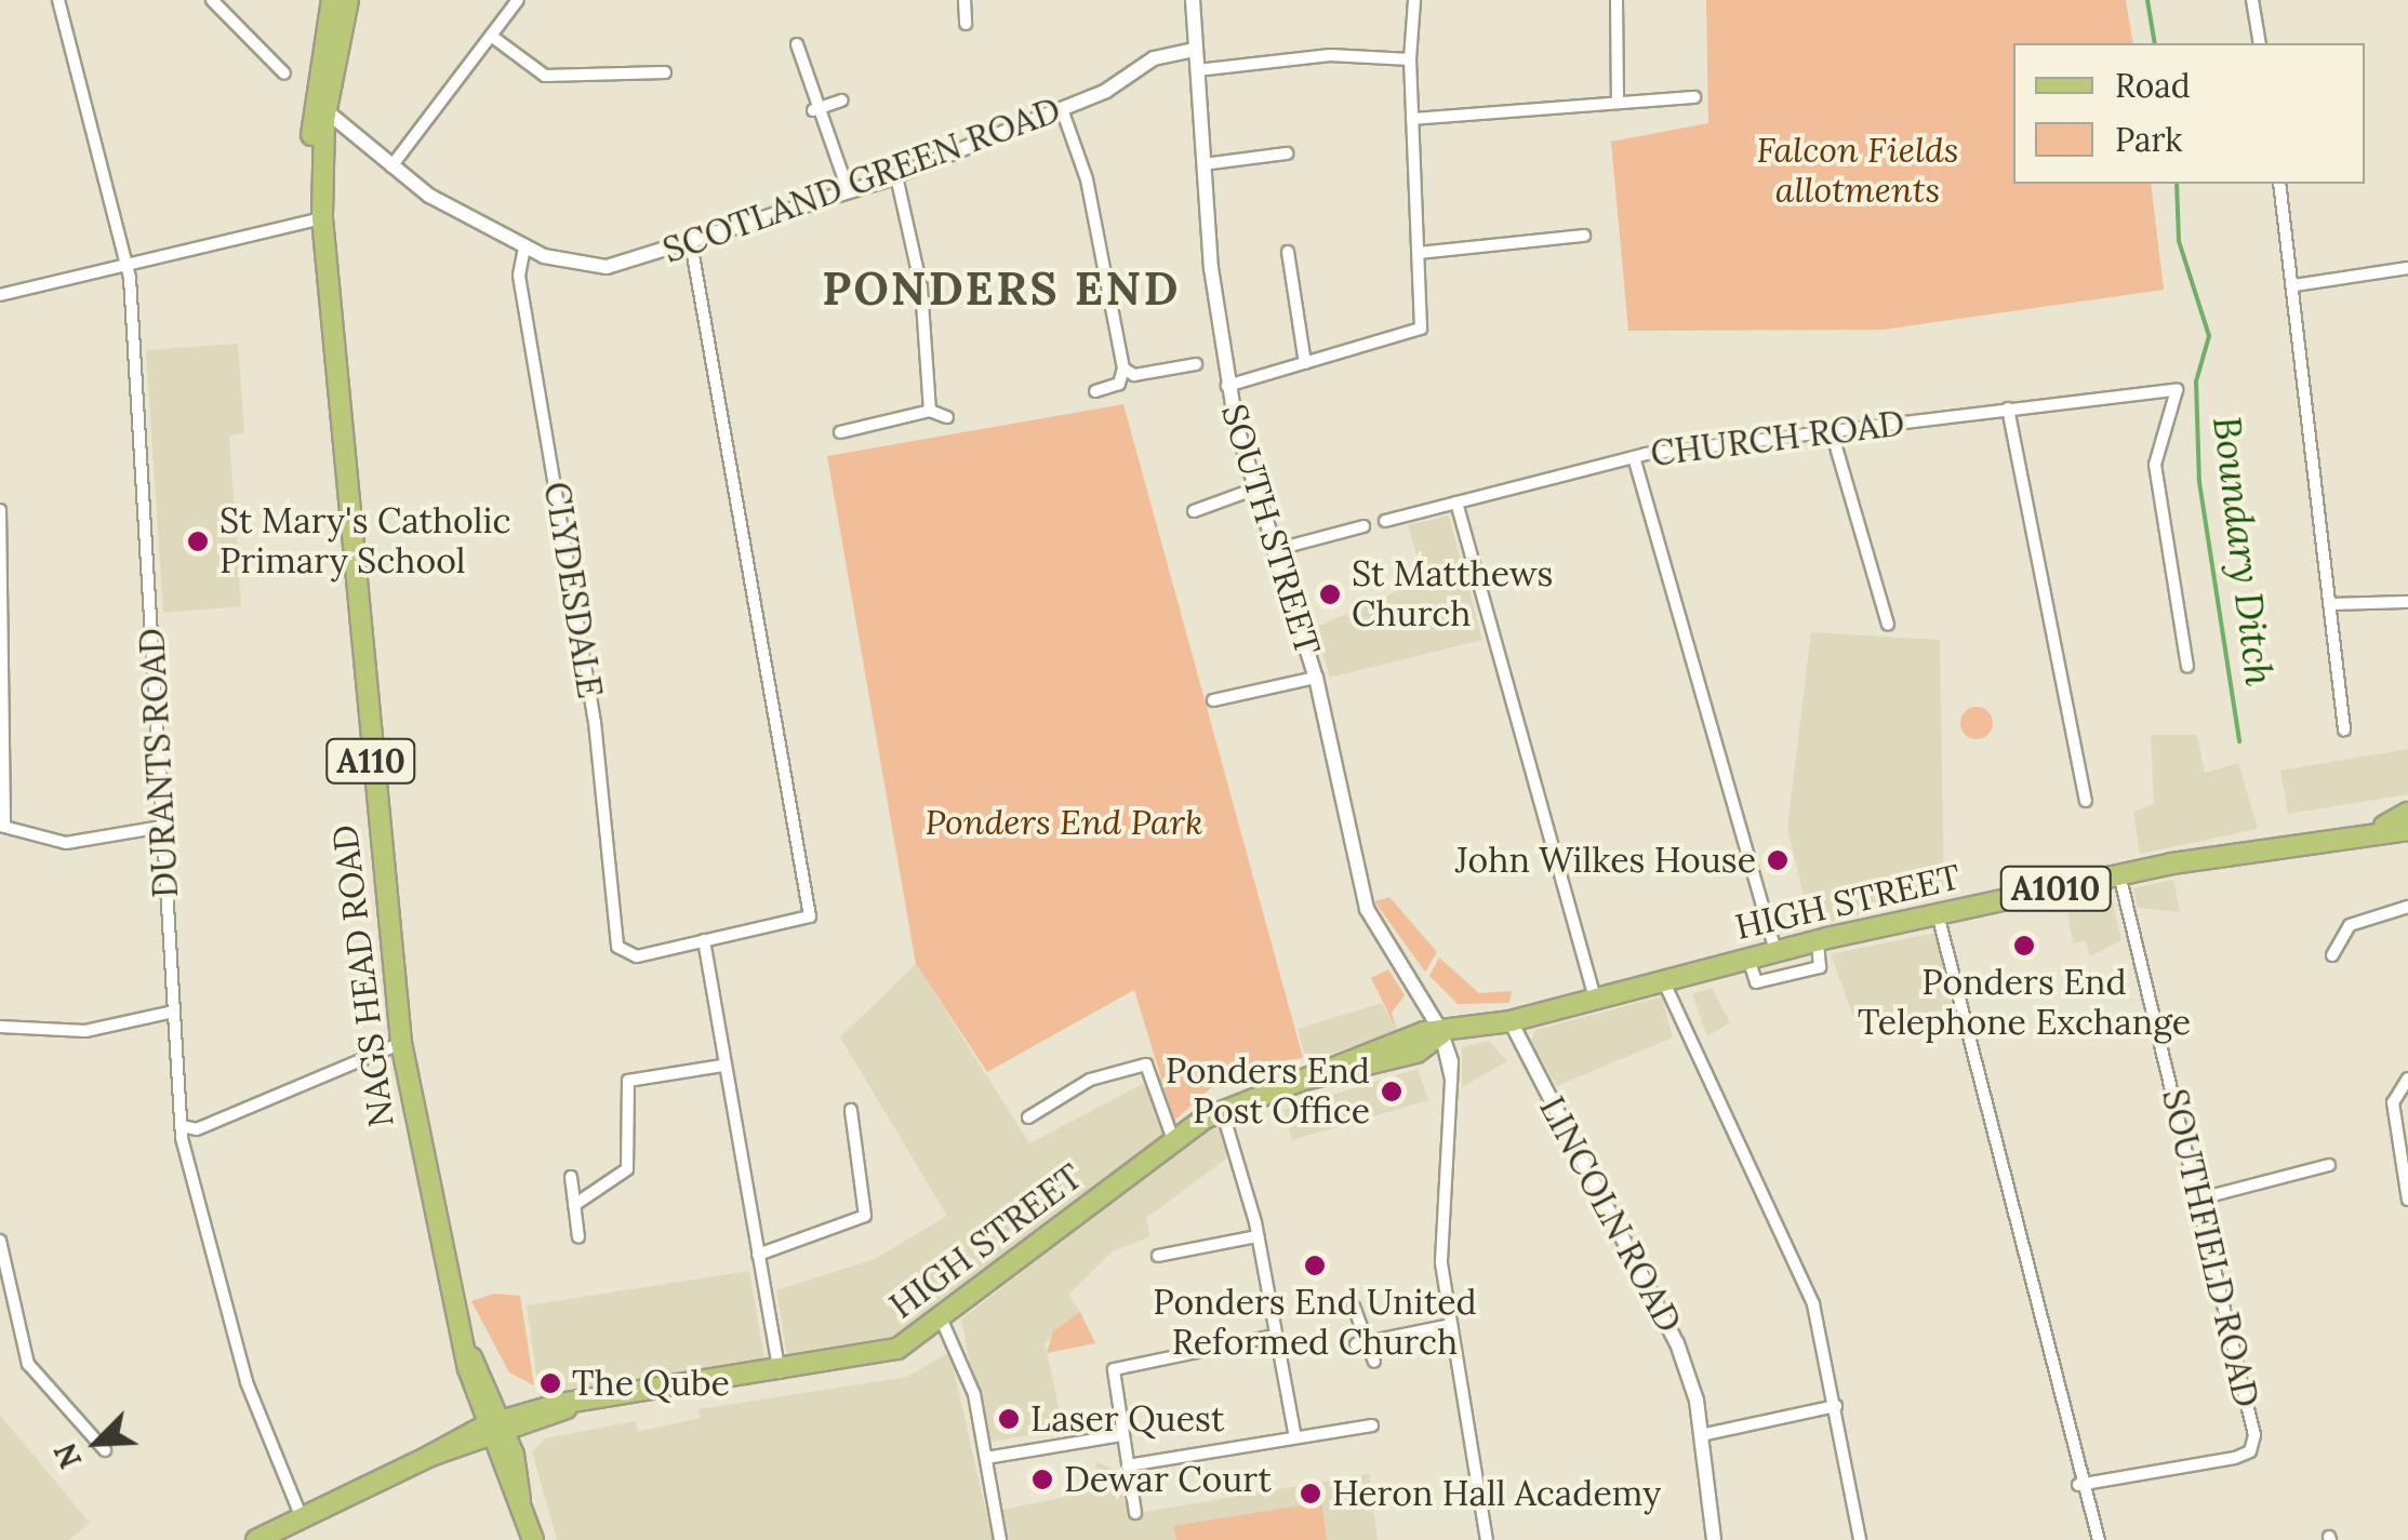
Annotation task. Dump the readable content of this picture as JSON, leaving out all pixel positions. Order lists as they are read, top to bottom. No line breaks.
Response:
{"streets":{"main road":["A110","A1010","HIGH STREET","NAGS HEAD ROAD"],"street":["SCOTLAND GREEN ROAD","CHURCH ROAD","SOUTH STREET","CLYDESDALE","DURANTS ROAD","LINCOLN ROAD","SOUTHFIELD ROAD"]},"crossings":[["SCOTLAND GREEN ROAD","SOUTH STREET"],["SCOTLAND GREEN ROAD","CLYDESDALE"],["SOUTH STREET","HIGH STREET"],["A110","HIGH STREET"],["A110","NAGS HEAD ROAD"],["DURANTS ROAD","HIGH STREET"],["A1010","HIGH STREET"],["HIGH STREET","NAGS HEAD ROAD"],["HIGH STREET","LINCOLN ROAD"],["HIGH STREET","SOUTHFIELD ROAD"]],"districts":["PONDERS END"],"water":["Boundary Ditch"],"parks":["Falcon Fields allotments","Ponders End Park"],"places":["St Mary's Catholic Primary School","St Matthews Church","John Wilkes House","Ponders End Telephone Exchange","Ponders End Post Office","Ponders End United Reformed Church","The Qube","Laser Quest","Dewar Court","Heron Hall Academy"],"legend":["Road","Park"],"north":"bottom left"}
